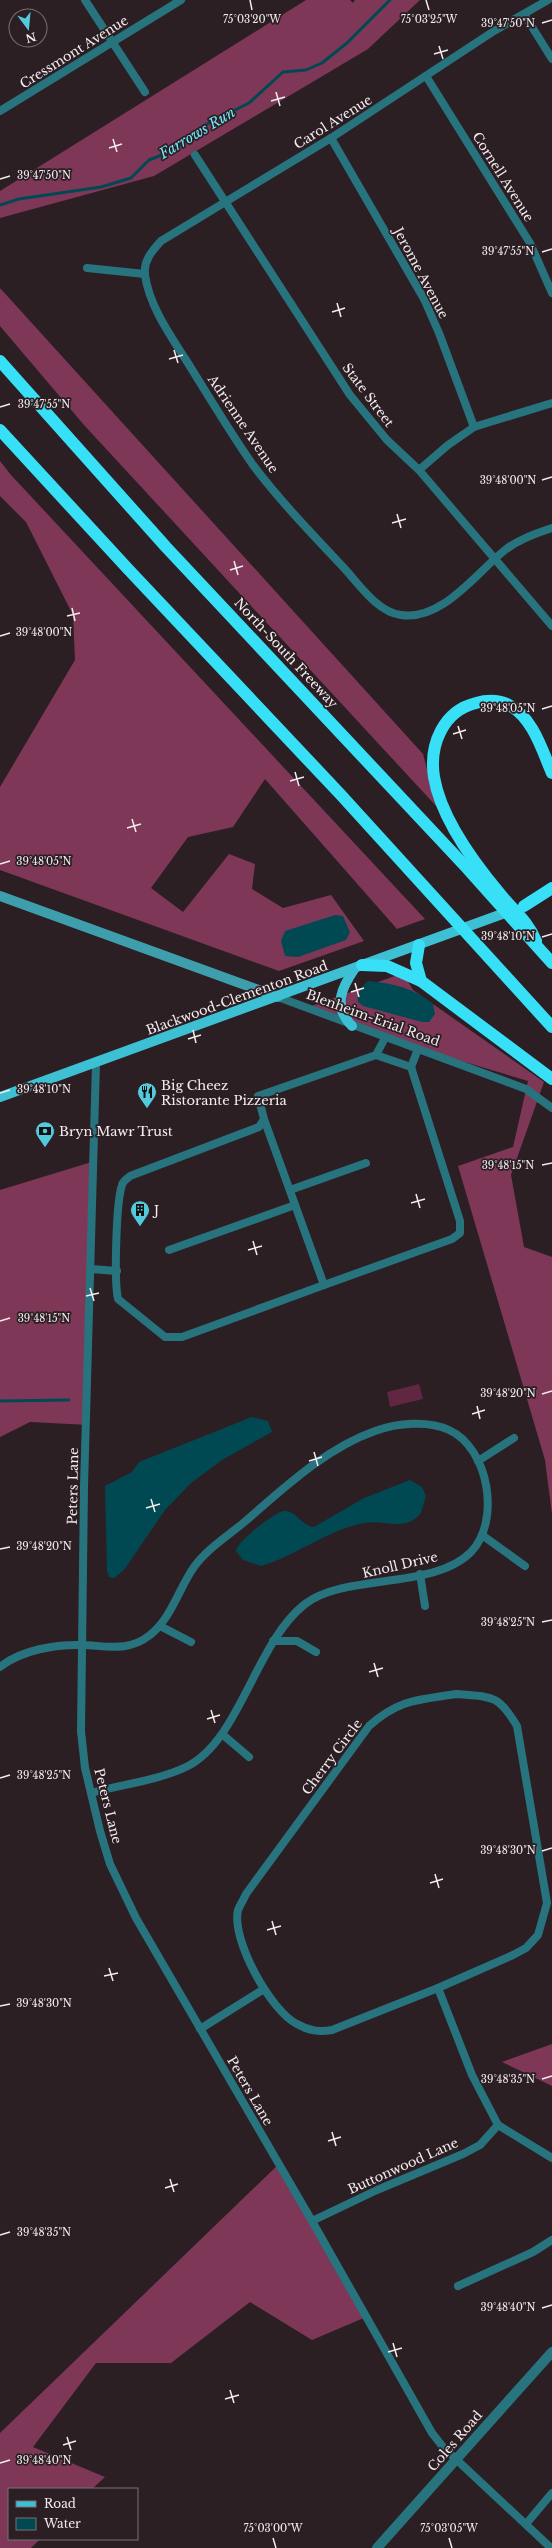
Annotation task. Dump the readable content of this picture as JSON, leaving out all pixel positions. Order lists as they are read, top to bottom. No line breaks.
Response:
{"streets":{"highway":["North-South Freeway"],"main road":["Blackwood-Clementon Road","Blenheim-Erial Road"],"street":["Cressmont Avenue","Carol Avenue","Cornell Avenue","Jerome Avenue","State Street","Adrienne Avenue","Peters Lane","Knoll Drive","Cherry Circle","Buttonwood Lane","Coles Road"]},"crossings":[["Carol Avenue","Cornell Avenue"],["Carol Avenue","Jerome Avenue"],["Carol Avenue","State Street"],["Carol Avenue","Adrienne Avenue"],["State Street","Adrienne Avenue"],["Blackwood-Clementon Road","Blenheim-Erial Road"],["Blackwood-Clementon Road","Peters Lane"],["Peters Lane","Knoll Drive"],["Peters Lane","Buttonwood Lane"],["Peters Lane","Coles Road"]],"water":["Farrows Run"],"places":{"restaurant":["Big Cheez Ristorante Pizzeria"],"bank":["Bryn Mawr Trust"],"building":["J"]},"legend":["Road","Water"],"north":"bottom","coordinates":["75°03'20\"W","75°03'25\"W","39°47'50\"N","39°47'55\"N","39°48'00\"N","39°48'05\"N","39°48'10\"N","39°48'15\"N","39°48'20\"N","39°48'25\"N","39°48'30\"N","39°48'35\"N","39°48'40\"N","75°03'00\"W","75°03'05\"W"]}
